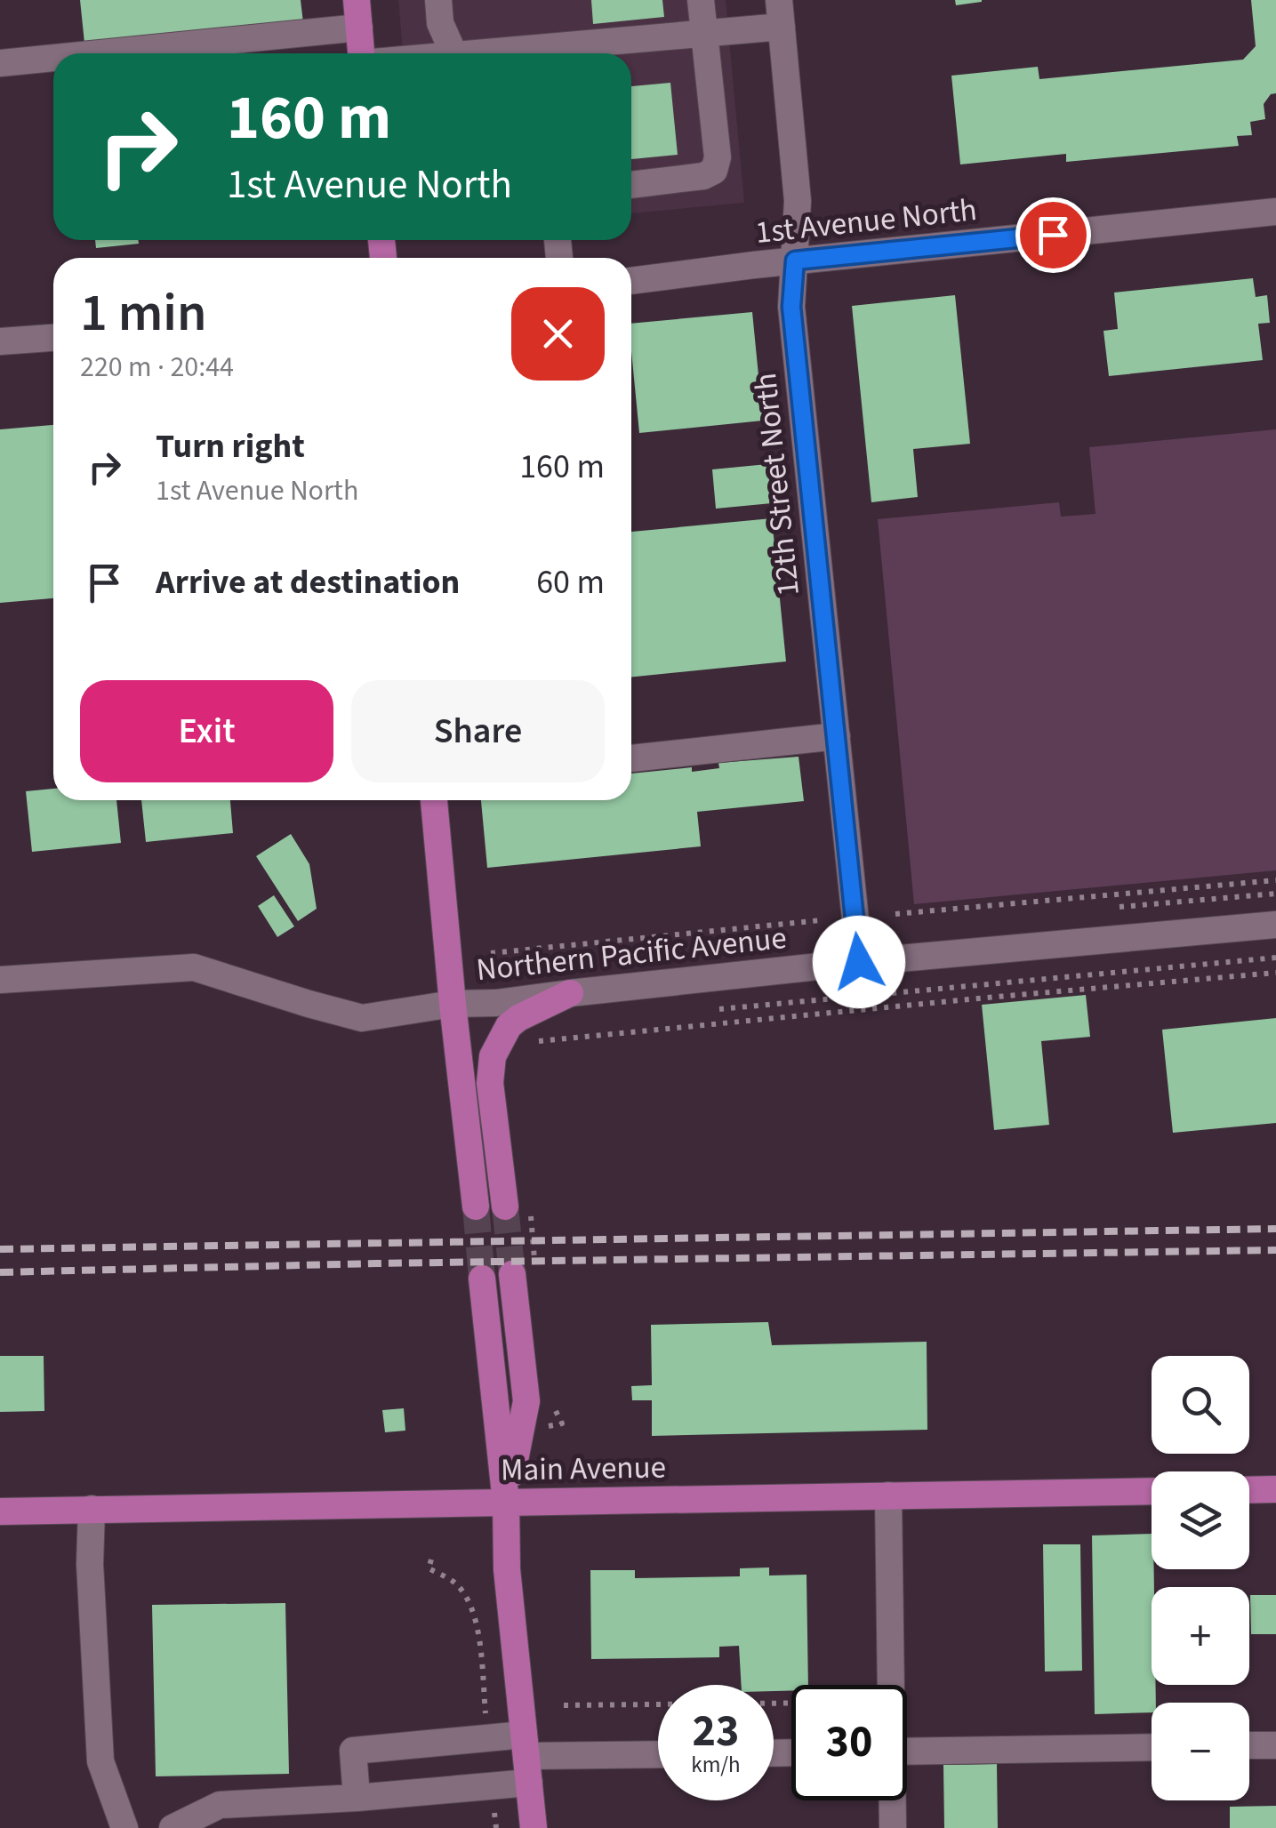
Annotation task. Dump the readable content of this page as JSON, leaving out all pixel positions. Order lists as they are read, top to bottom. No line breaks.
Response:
{"streets":{"main road":["Main Avenue"],"street":["1st Avenue North","12th Street North","Northern Pacific Avenue"]},"crossings":[["1st Avenue North","12th Street North"],["12th Street North","Northern Pacific Avenue"]],"page":{"turn":["160 m","1st Avenue North"],"heading":["1 min","220 m · 20:44"],"list":[{"name":"Turn right","note":"1st Avenue North","value":"160 m"},{"name":"Arrive at destination","value":"60 m"}],"buttons":["Exit","Share"],"map_buttons":["+","−"],"speed":"23 km/h","limit":"30"}}
